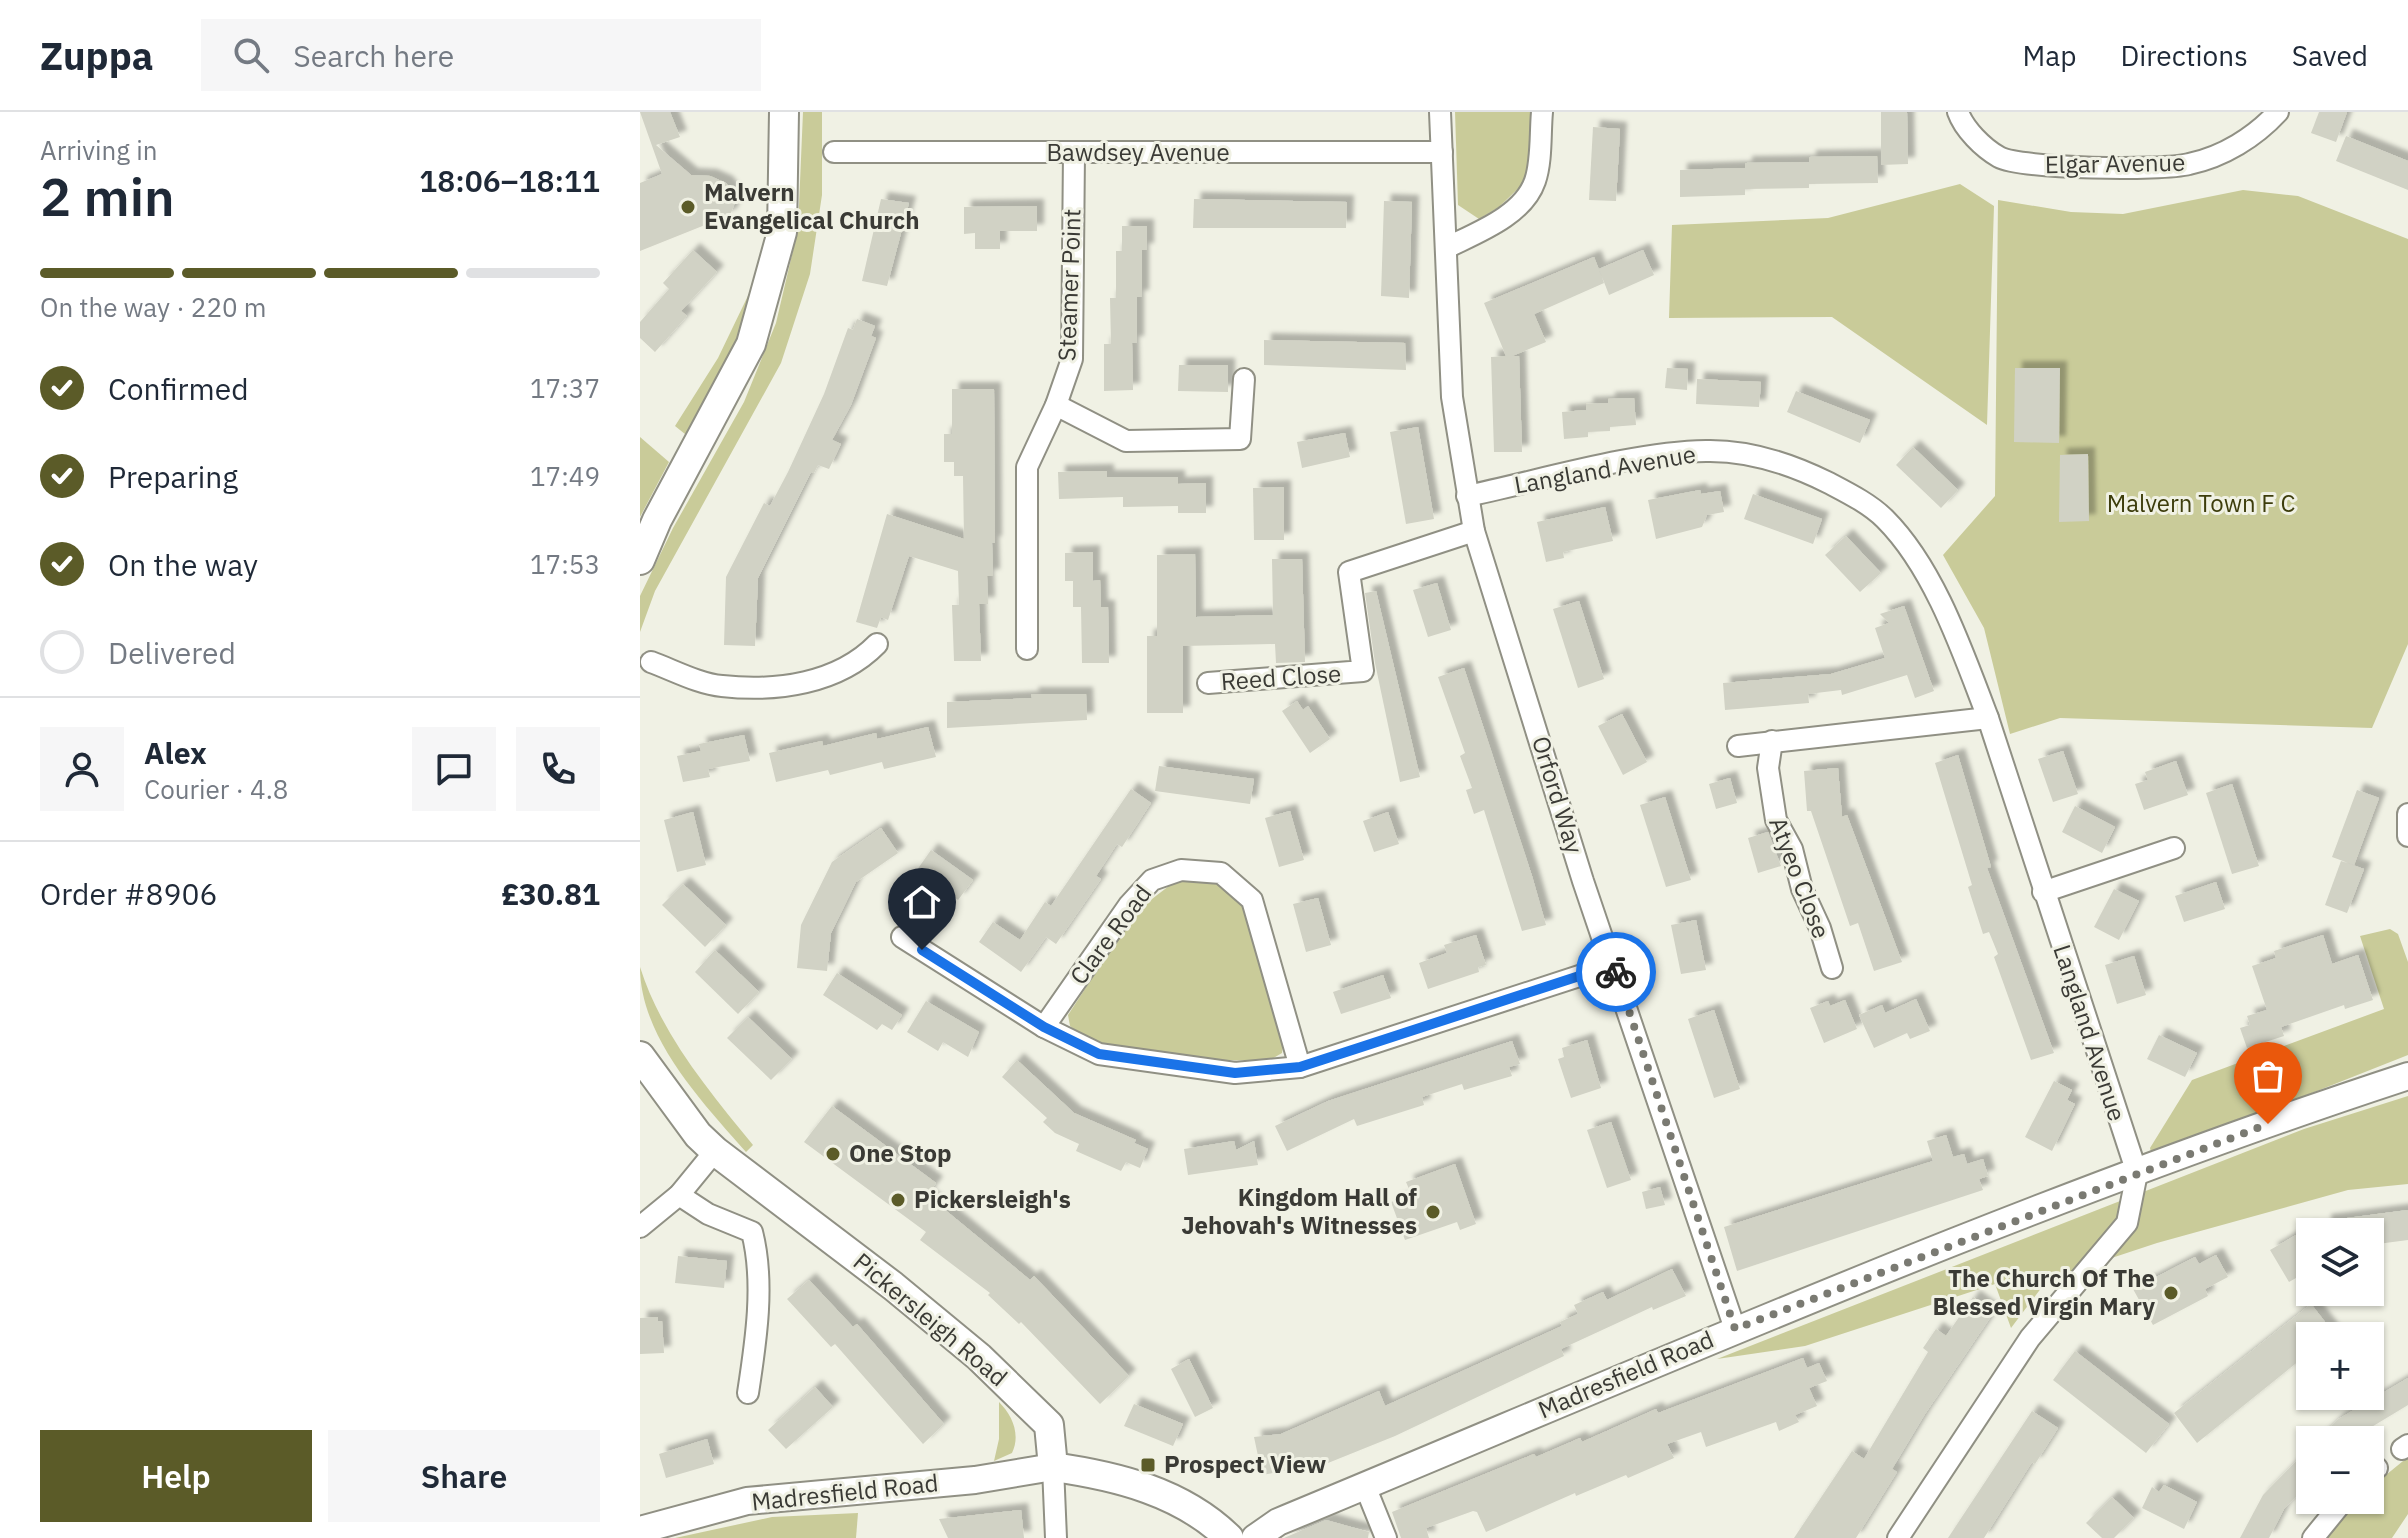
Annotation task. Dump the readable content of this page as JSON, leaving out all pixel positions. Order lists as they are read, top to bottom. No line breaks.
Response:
{"streets":{"main road":["Pickersleigh Road"],"street":["Bawdsey Avenue","Elgar Avenue","Steamer Point","Langland Avenue","Reed Close","Orford Way","Atyeo Close","Clare Road","Madresfield Road"]},"crossings":[["Bawdsey Avenue","Steamer Point"],["Bawdsey Avenue","Orford Way"],["Langland Avenue","Orford Way"],["Langland Avenue","Madresfield Road"],["Reed Close","Orford Way"],["Orford Way","Madresfield Road"],["Pickersleigh Road","Madresfield Road"]],"parks":["Malvern Town F C"],"places":{"other":["Malvern Evangelical Church","One Stop","Pickersleigh's","Kingdom Hall of Jehovah's Witnesses","The Church Of The Blessed Virgin Mary"],"transit":["Prospect View"]},"page":{"header":"Zuppa","search":"Search here","nav":["Map","Directions","Saved"],"heading":["2 min","Arriving in","18:06–18:11"],"panel":["Alex","Courier · 4.8","Order #8906","£30.81"],"bar":"On the way · 220 m","list":[["Confirmed","17:37"],["Preparing","17:49"],["On the way","17:53"],"Delivered"],"map_buttons":["+","−"],"buttons":["Help","Share"]}}
